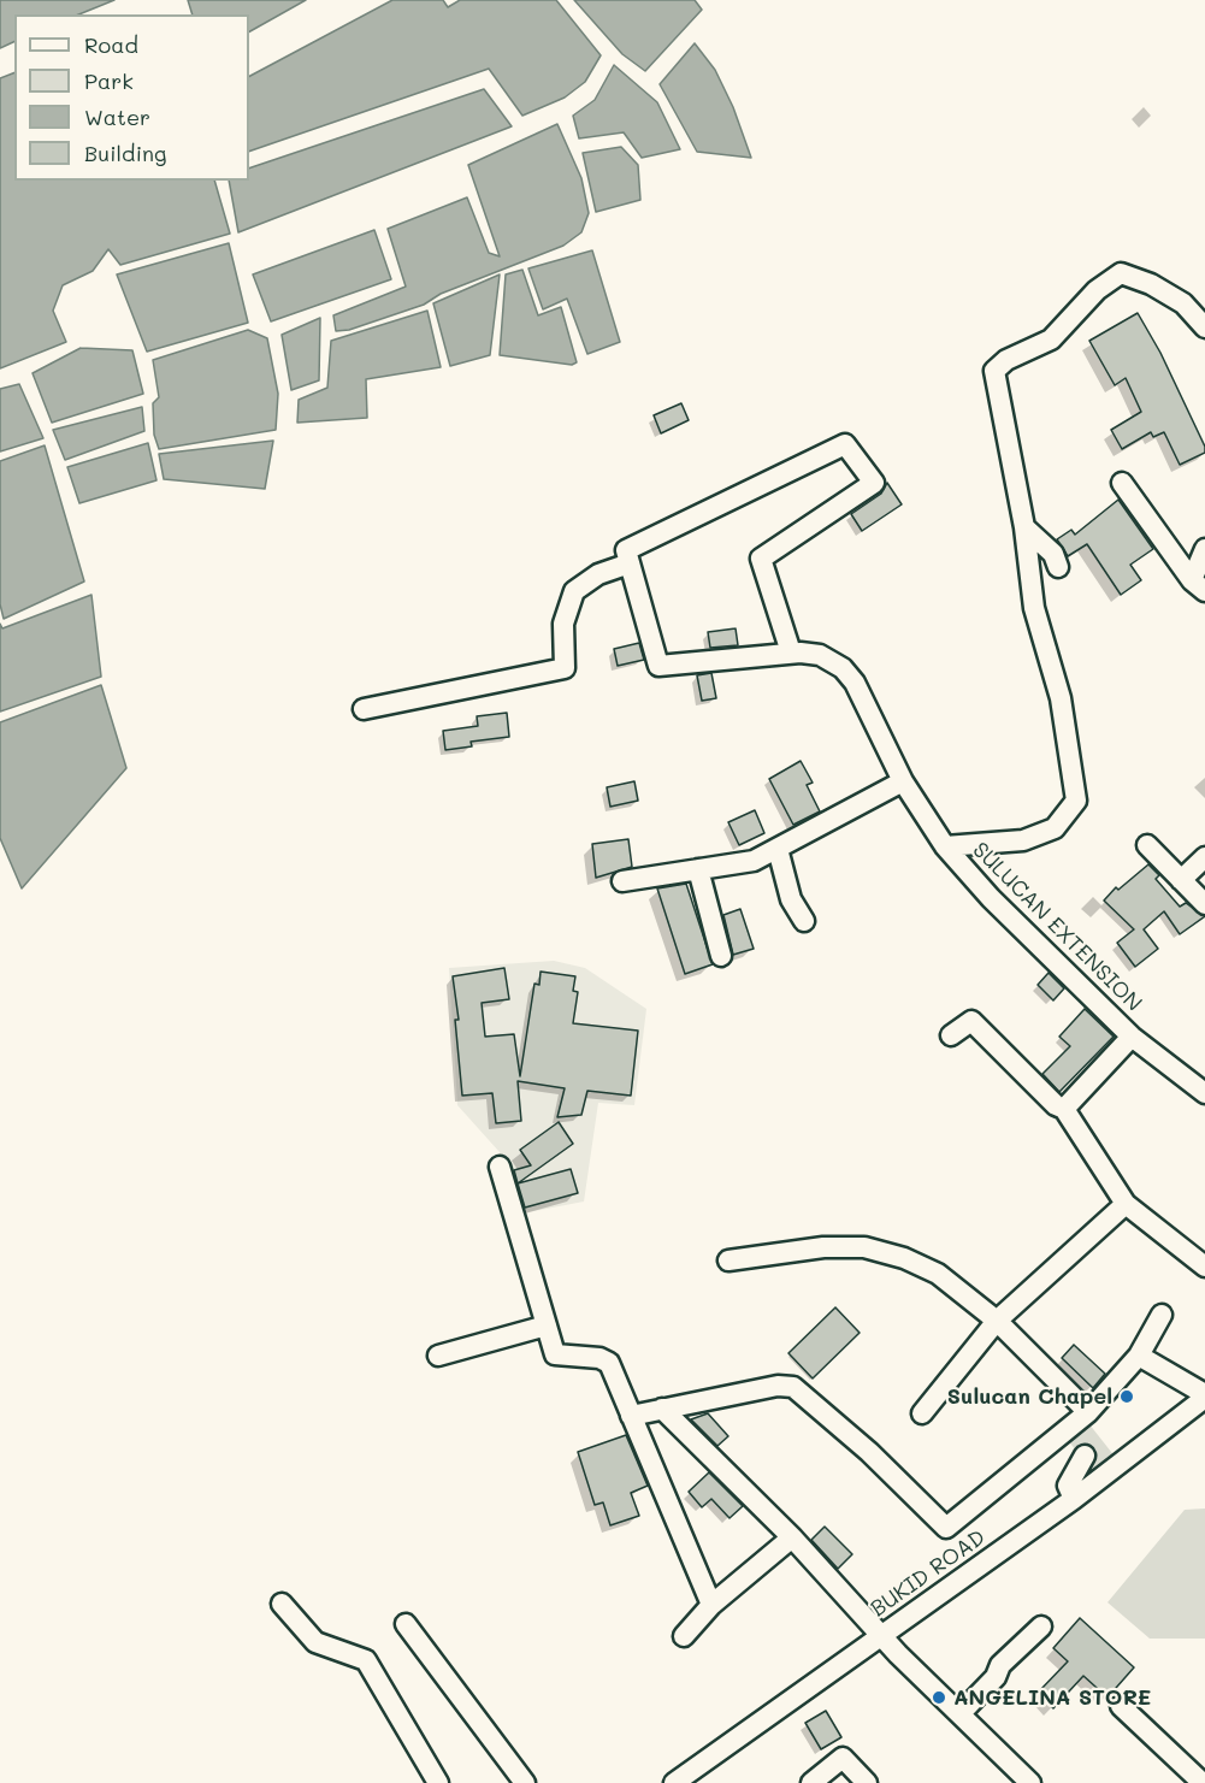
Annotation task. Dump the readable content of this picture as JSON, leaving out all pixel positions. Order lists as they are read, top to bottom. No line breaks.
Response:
{"streets":{"street":["SULUCAN EXTENSION","BUKID ROAD"]},"places":["Sulucan Chapel","ANGELINA STORE"],"legend":["Road","Park","Water","Building"]}
